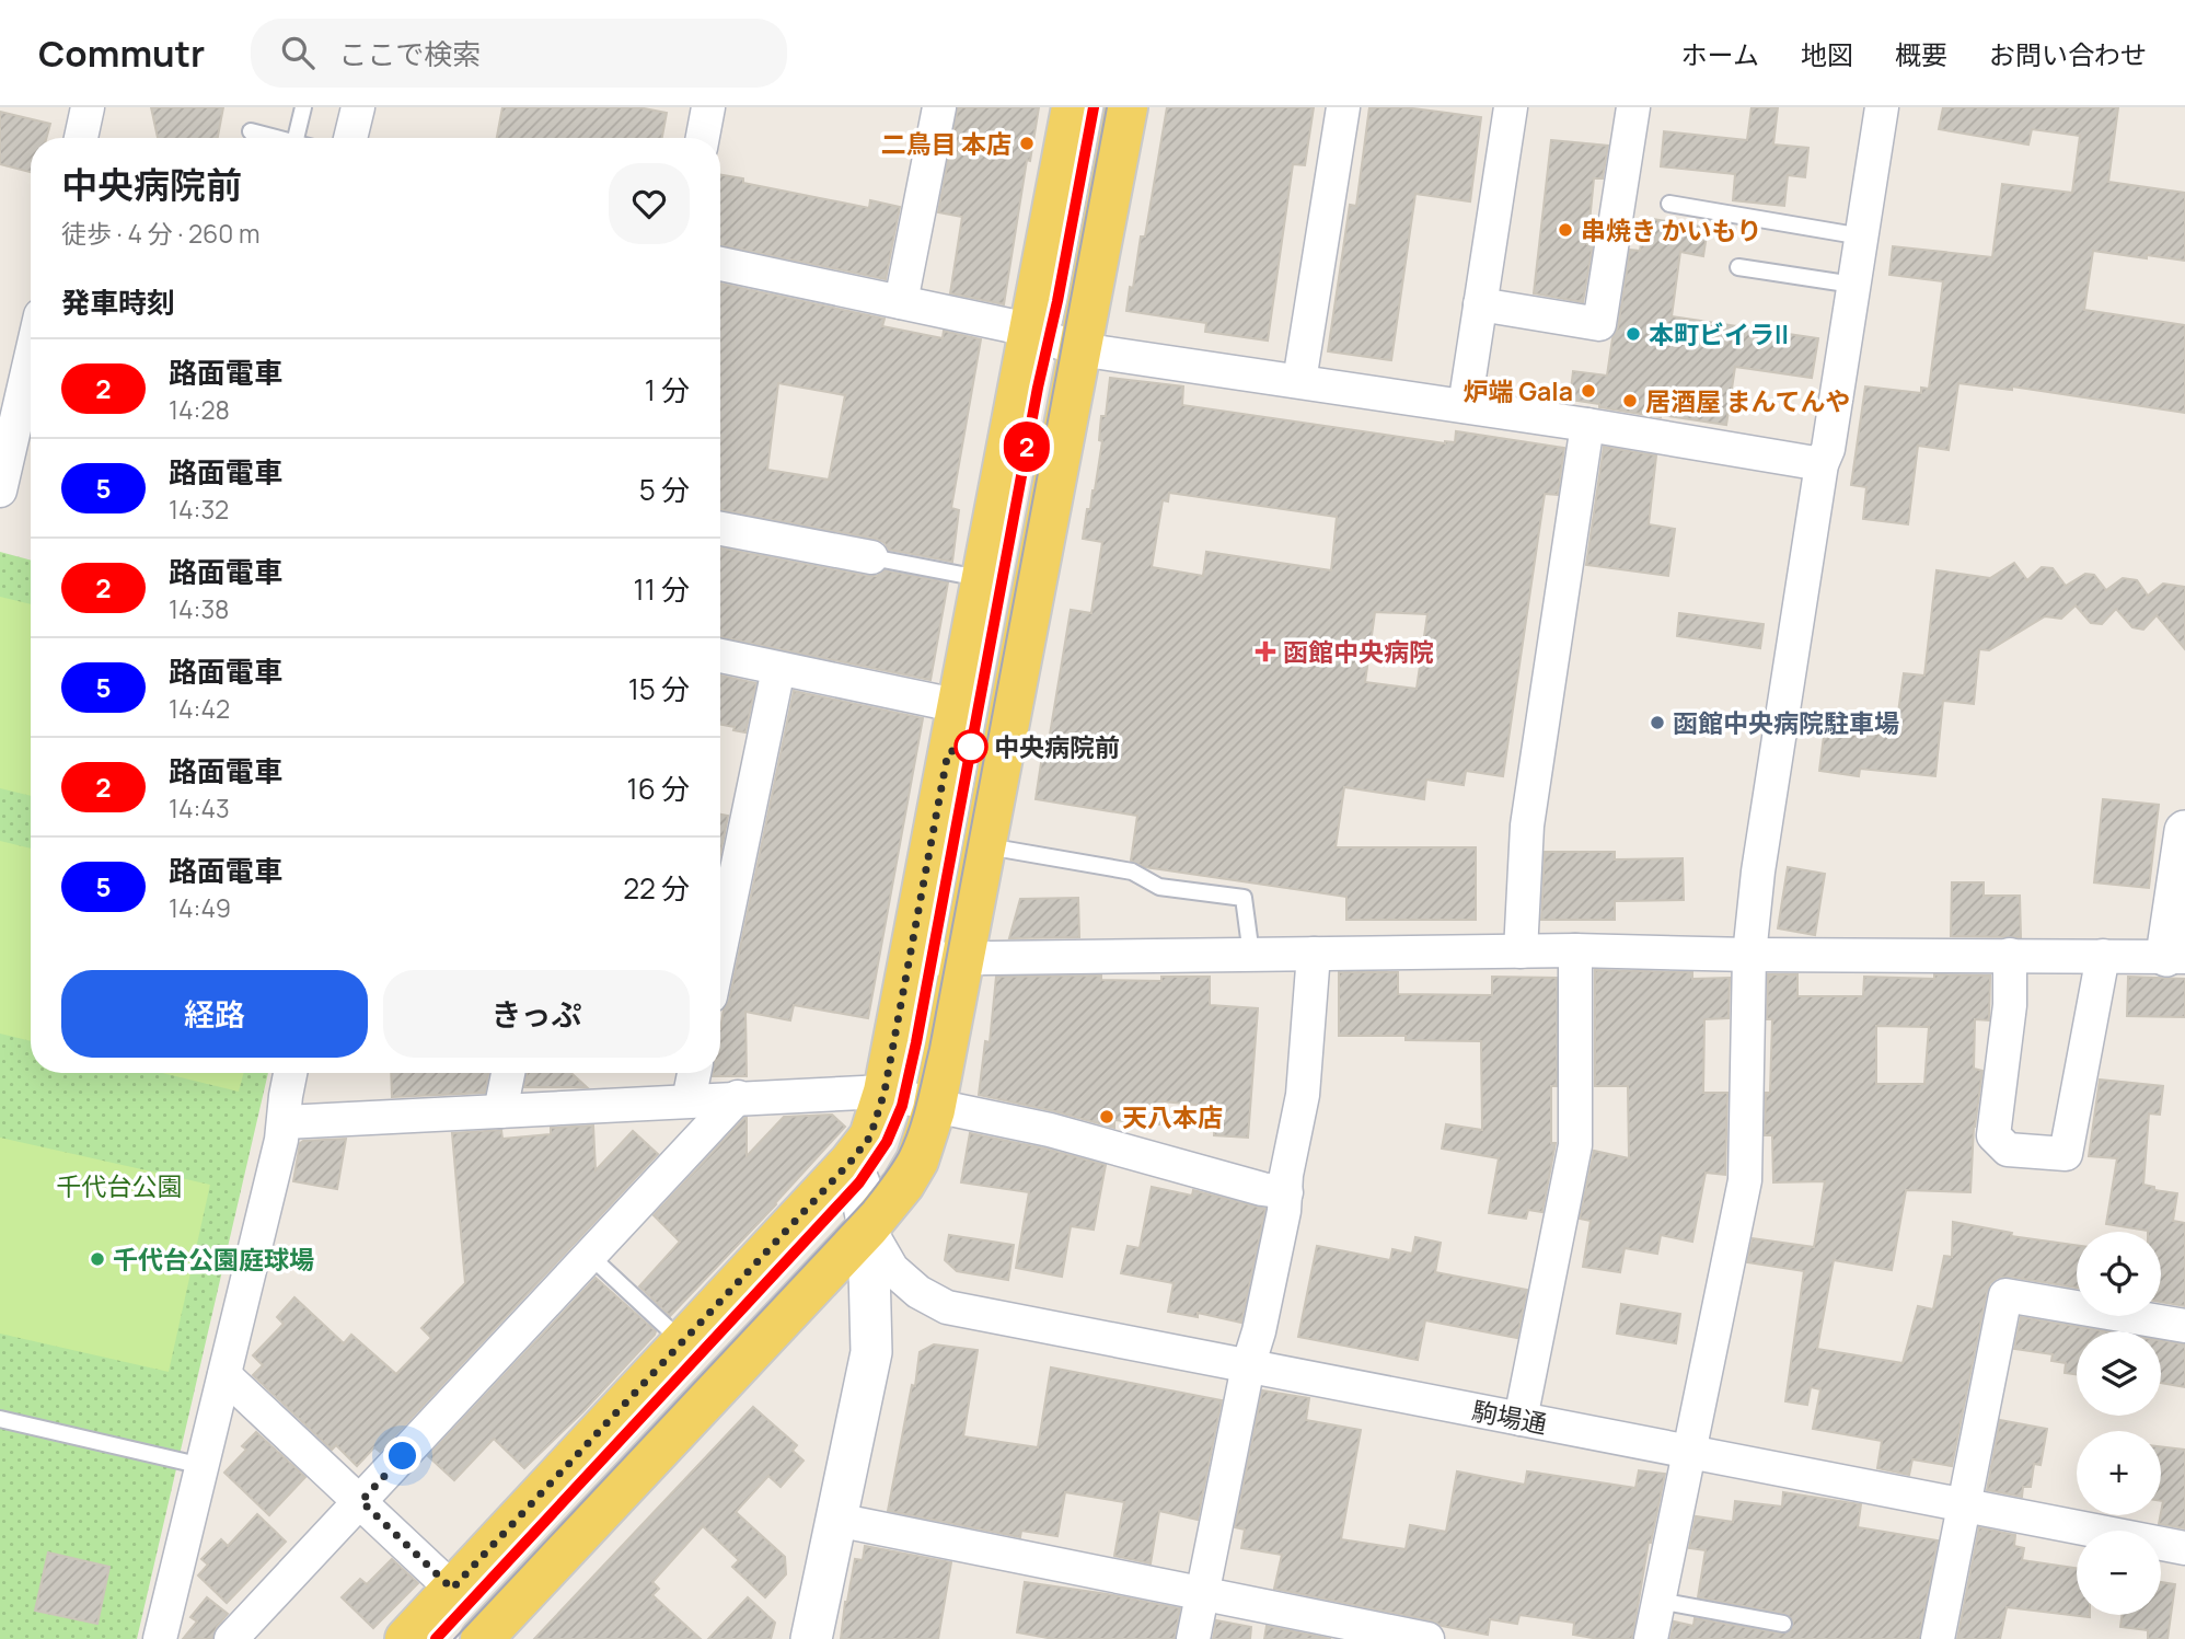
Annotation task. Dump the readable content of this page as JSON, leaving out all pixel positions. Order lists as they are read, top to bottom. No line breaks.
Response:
{"streets":{"street":["駒場通"]},"parks":["千代台公園"],"places":{"other":["二鳥目 本店","串焼き かいもり","本町ビイラII","炉端 Gala","居酒屋 まんてんや","函館中央病院駐車場","中央病院前","天八本店","千代台公園庭球場"],"health":["函館中央病院"]},"lines":["tram line 2"],"page":{"header":"Commutr","search":"ここで検索","nav":["ホーム","地図","概要","お問い合わせ"],"on_map":"2","heading":[["中央病院前","徒歩 · 4 分 · 260 m"],"発車時刻"],"list":[{"mark":"2","name":"路面電車","note":"14:28","value":"1 分"},{"mark":"5","name":"路面電車","note":"14:32","value":"5 分"},{"mark":"2","name":"路面電車","note":"14:38","value":"11 分"},{"mark":"5","name":"路面電車","note":"14:42","value":"15 分"},{"mark":"2","name":"路面電車","note":"14:43","value":"16 分"},{"mark":"5","name":"路面電車","note":"14:49","value":"22 分"}],"buttons":["経路","きっぷ"],"map_buttons":["+","−"]}}
